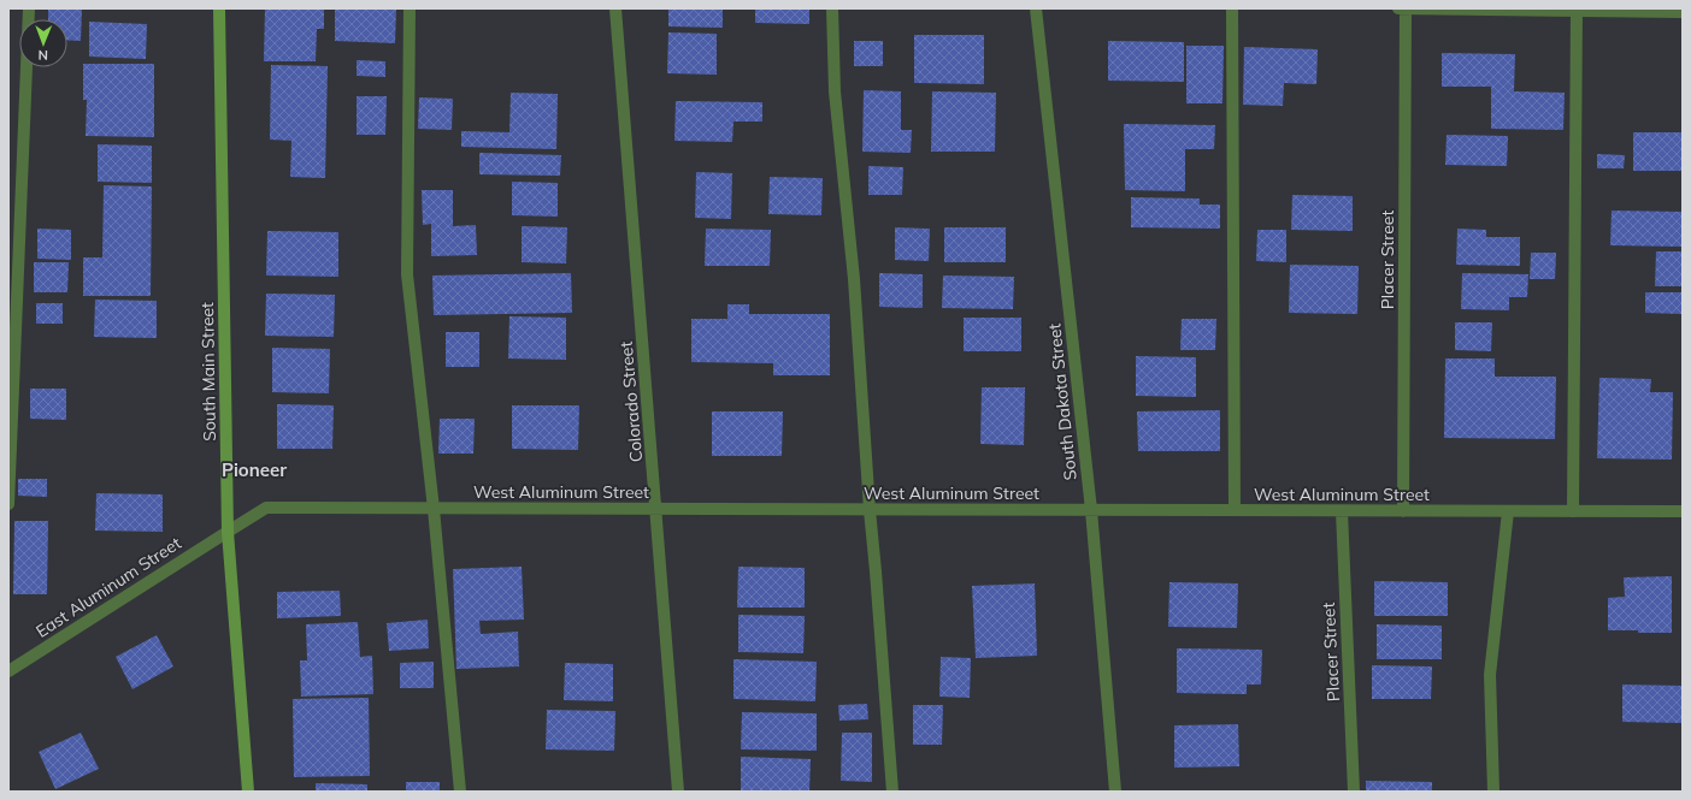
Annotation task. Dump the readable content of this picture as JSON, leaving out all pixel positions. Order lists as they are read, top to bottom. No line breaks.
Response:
{"streets":{"main road":["South Main Street"],"street":["Placer Street","Colorado Street","South Dakota Street","West Aluminum Street","East Aluminum Street"]},"crossings":[["Placer Street","West Aluminum Street"],["South Main Street","West Aluminum Street"],["South Main Street","East Aluminum Street"],["Colorado Street","West Aluminum Street"],["South Dakota Street","West Aluminum Street"],["West Aluminum Street","East Aluminum Street"]],"districts":["Pioneer"],"north":"bottom"}
